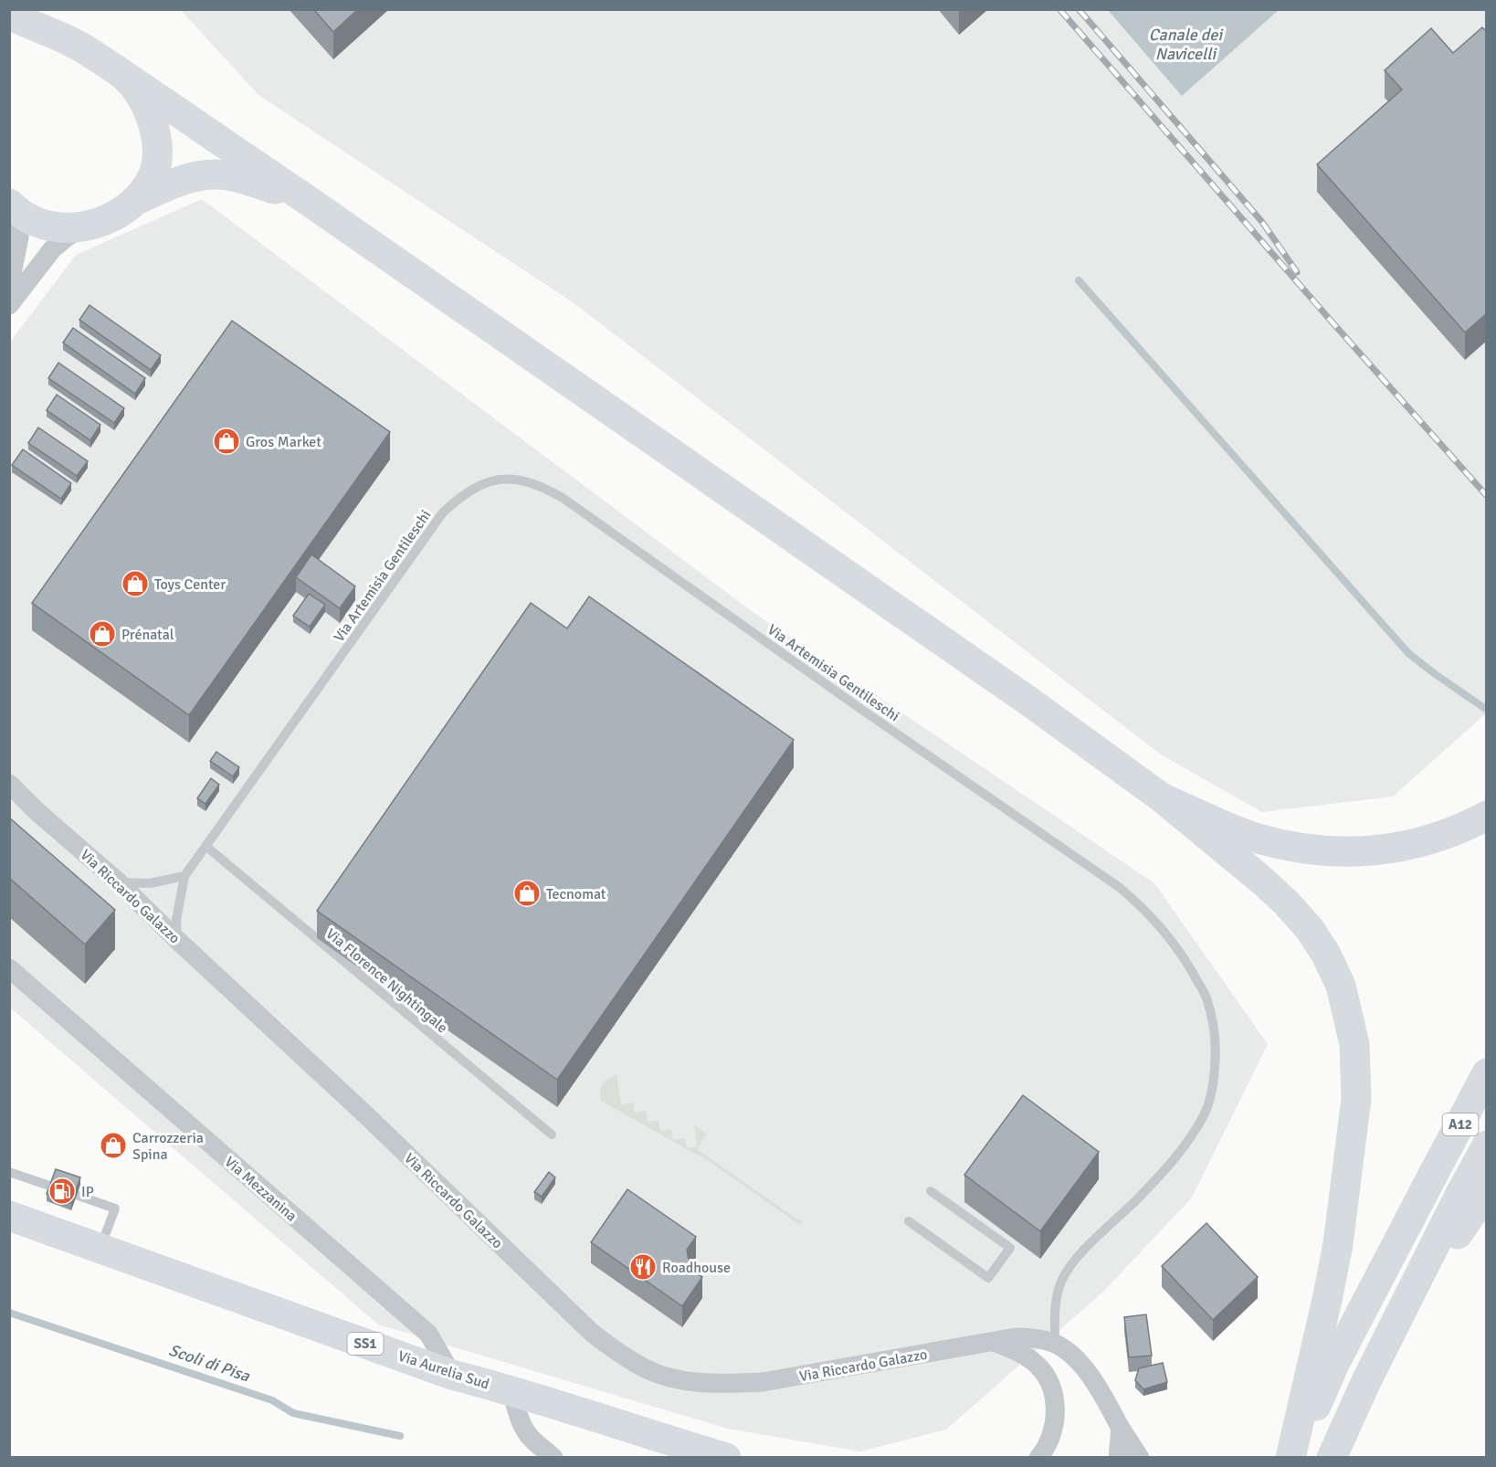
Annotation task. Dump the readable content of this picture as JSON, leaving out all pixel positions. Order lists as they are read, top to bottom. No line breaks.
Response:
{"streets":{"main road":["A12","SS1","Via Aurelia Sud"],"street":["Via Riccardo Galazzo","Via Mezzanina"],"lane":["Via Artemisia Gentileschi","Via Florence Nightingale"]},"crossings":[["Via Artemisia Gentileschi","Via Riccardo Galazzo"],["Via Artemisia Gentileschi","Via Florence Nightingale"],["Via Mezzanina","Via Aurelia Sud"]],"water":["Canale dei Navicelli","Scoli di Pisa"],"places":{"shop":["Gros Market","Toys Center","Prénatal","Tecnomat","Carrozzeria Spina"],"fuel station":["IP"],"restaurant":["Roadhouse"]}}
